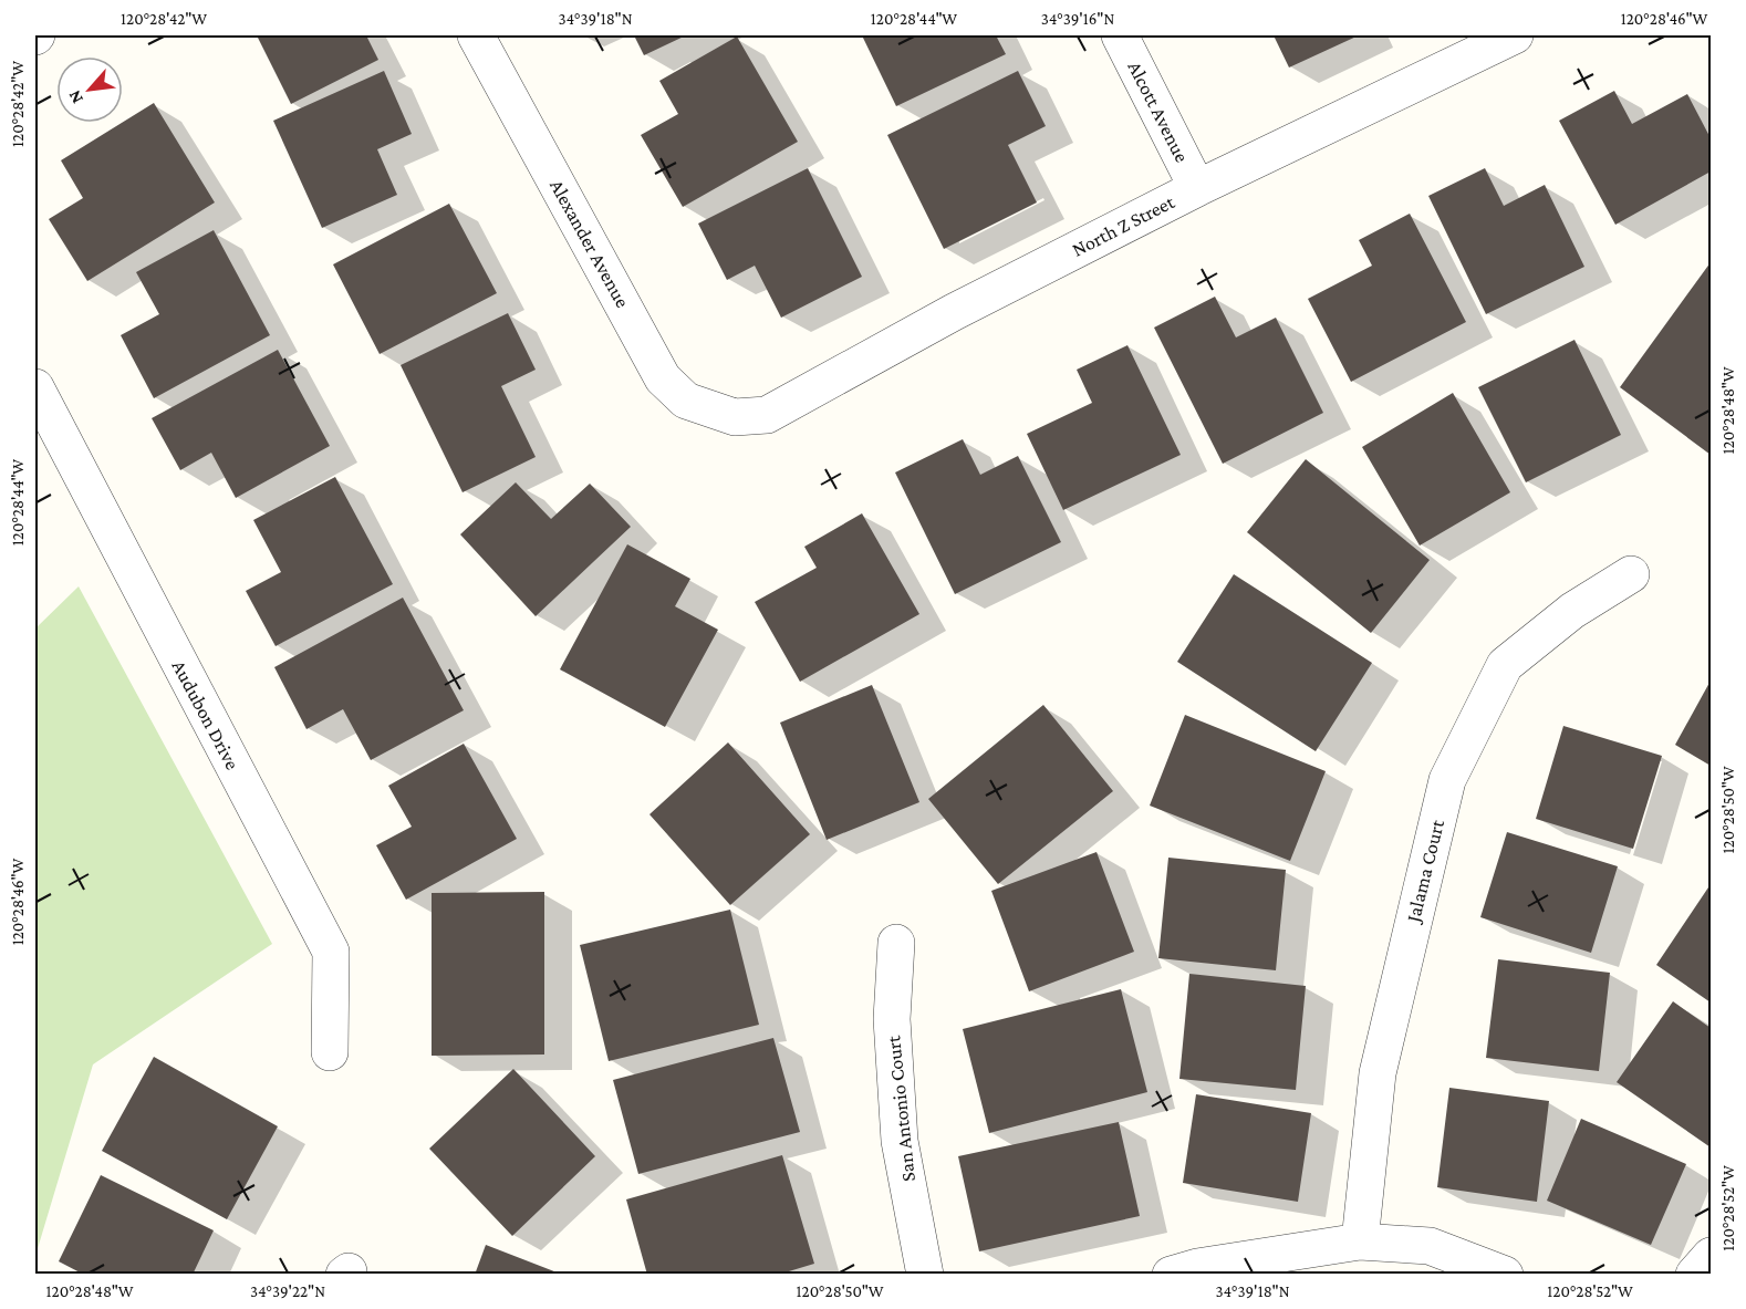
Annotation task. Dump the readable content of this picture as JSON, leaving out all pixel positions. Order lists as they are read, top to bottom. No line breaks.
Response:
{"streets":{"street":["Alcott Avenue","North Z Street","Alexander Avenue","Audubon Drive","Jalama Court","San Antonio Court"]},"crossings":[["Alcott Avenue","North Z Street"],["North Z Street","Alexander Avenue"]],"north":"bottom left","coordinates":["120°28'42\"W","34°39'18\"N","120°28'44\"W","34°39'16\"N","120°28'46\"W","120°28'48\"W","120°28'50\"W","120°28'52\"W","34°39'22\"N"]}
